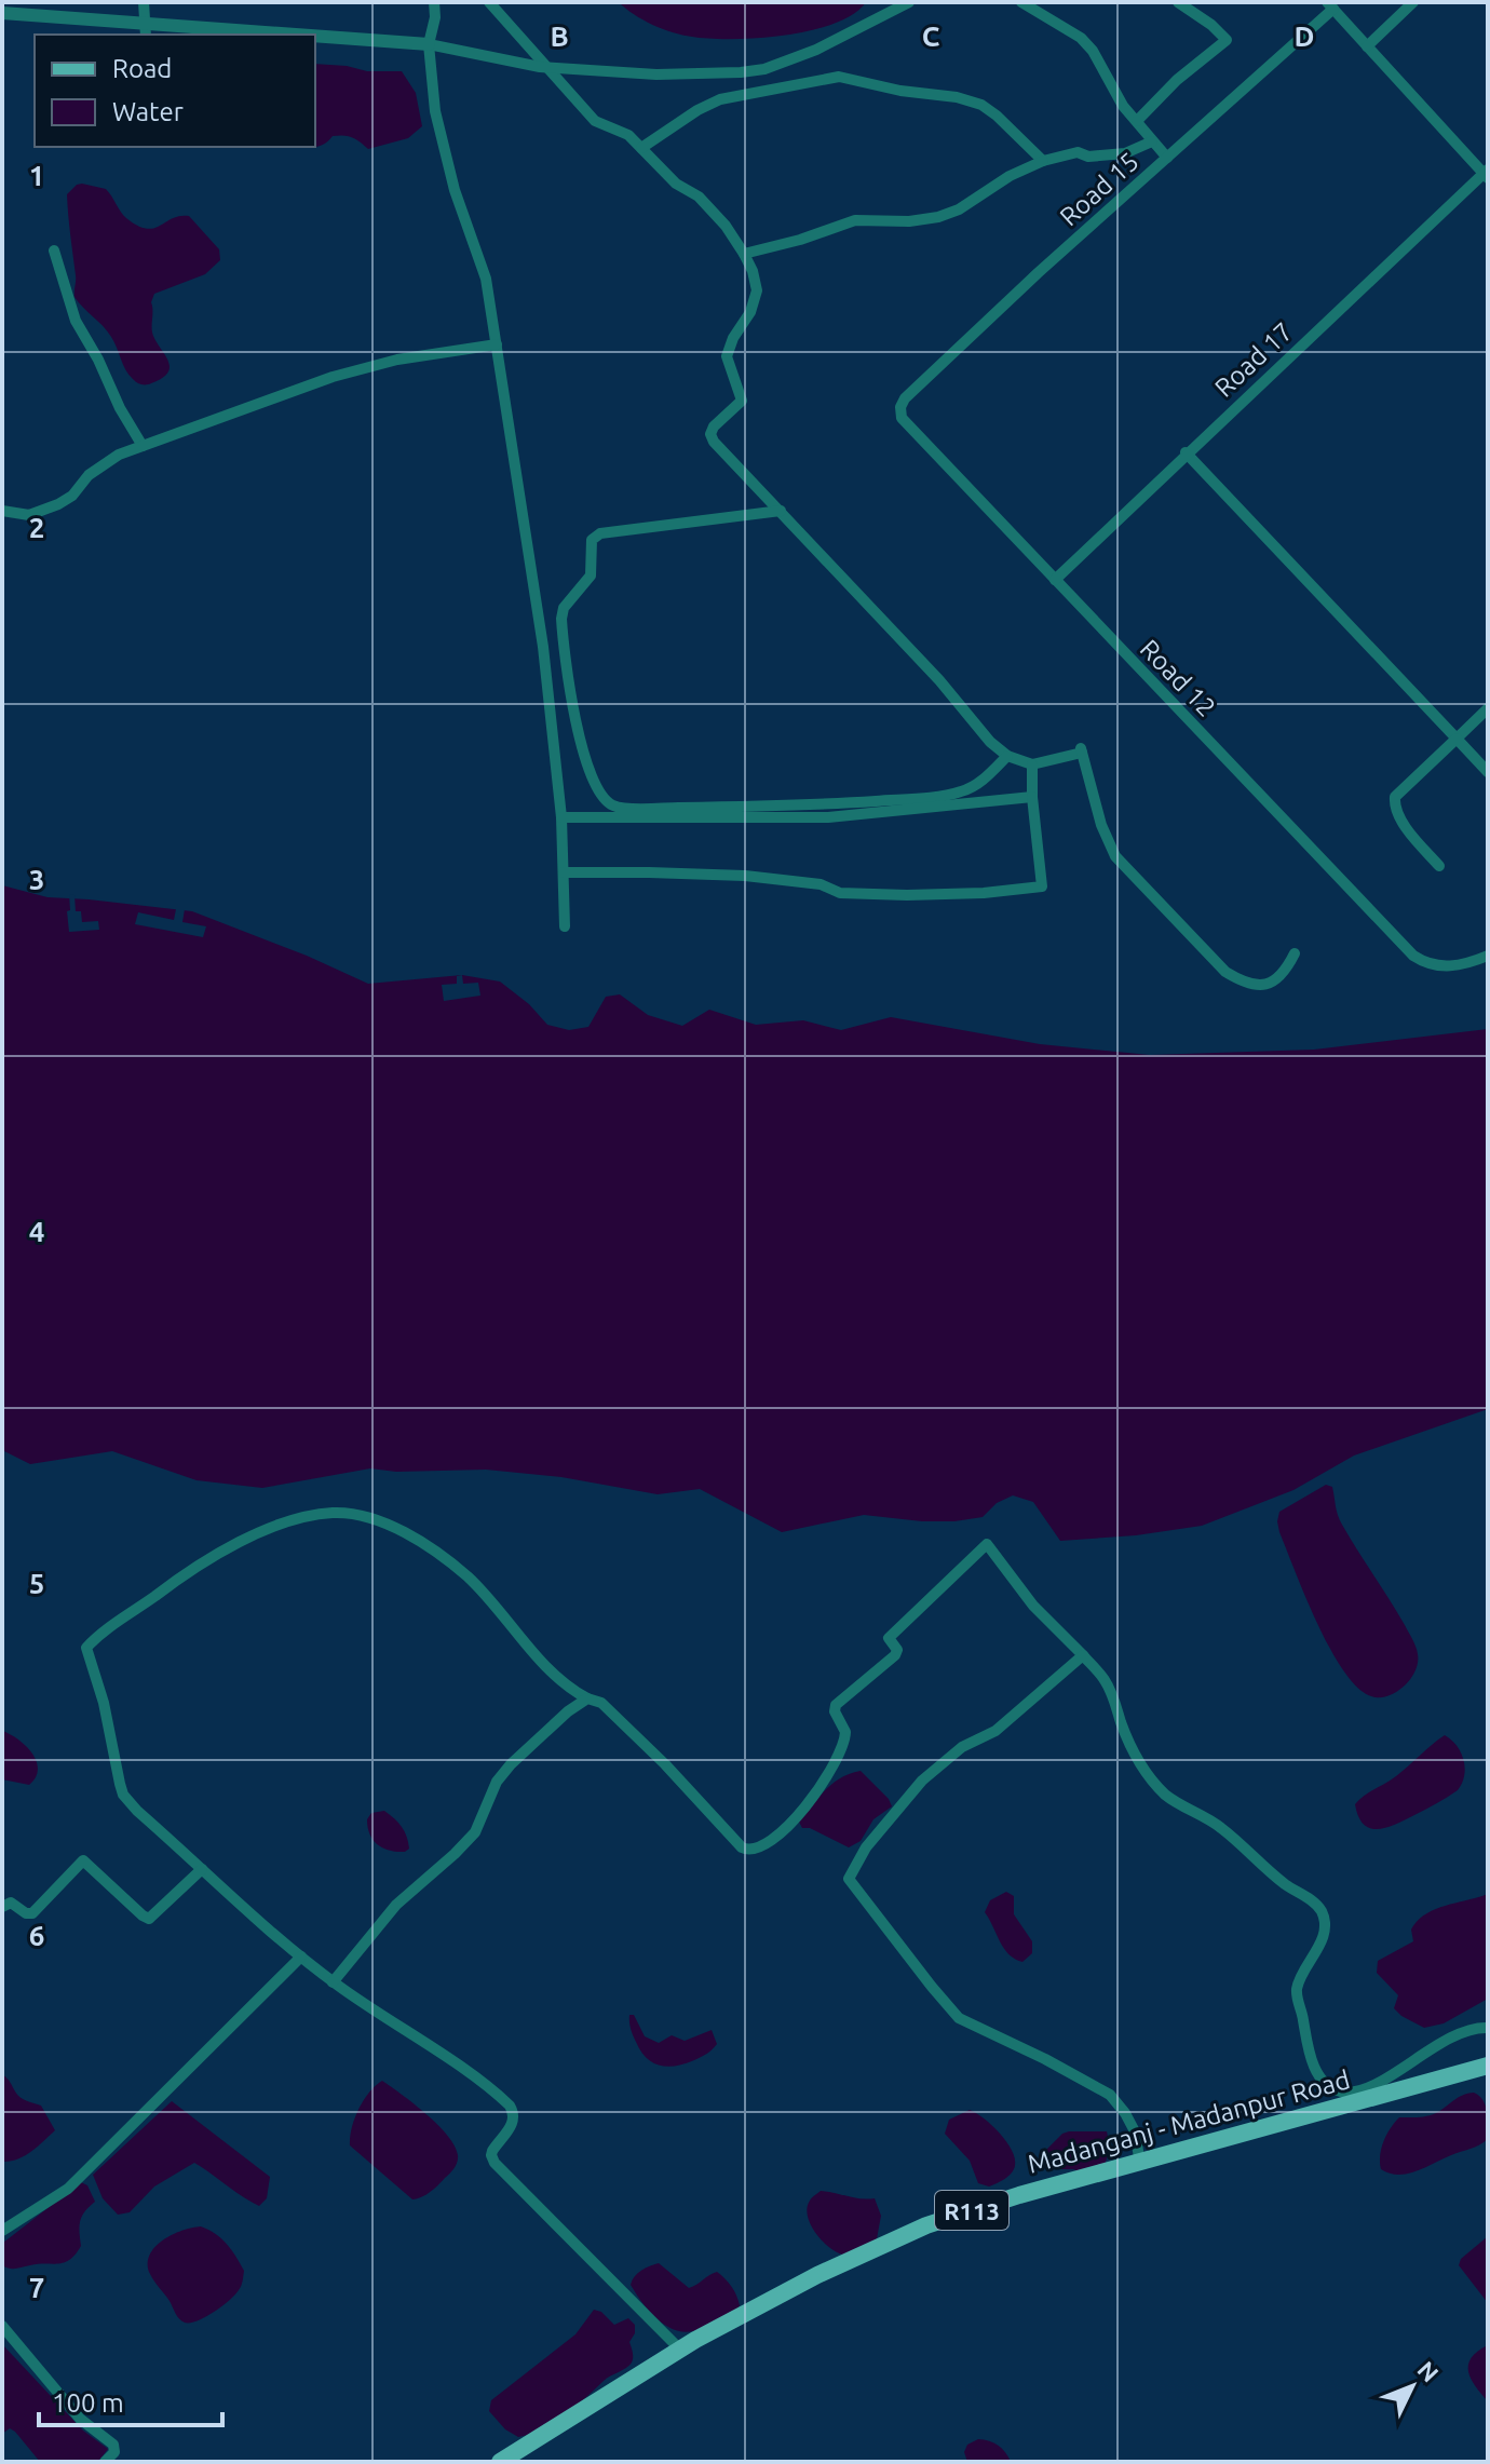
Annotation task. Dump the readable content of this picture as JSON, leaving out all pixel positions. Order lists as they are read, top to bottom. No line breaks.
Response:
{"streets":{"main road":["Madanganj - Madanpur Road","R113"],"street":["Road 15","Road 17","Road 12"]},"crossings":[["Road 15","Road 12"],["Road 17","Road 12"]],"legend":["Road","Water"],"scale_bar":"100 m","north":"top right","grid":{"columns":["B","C","D"],"rows":["1","2","3","4","5","6","7"]}}
